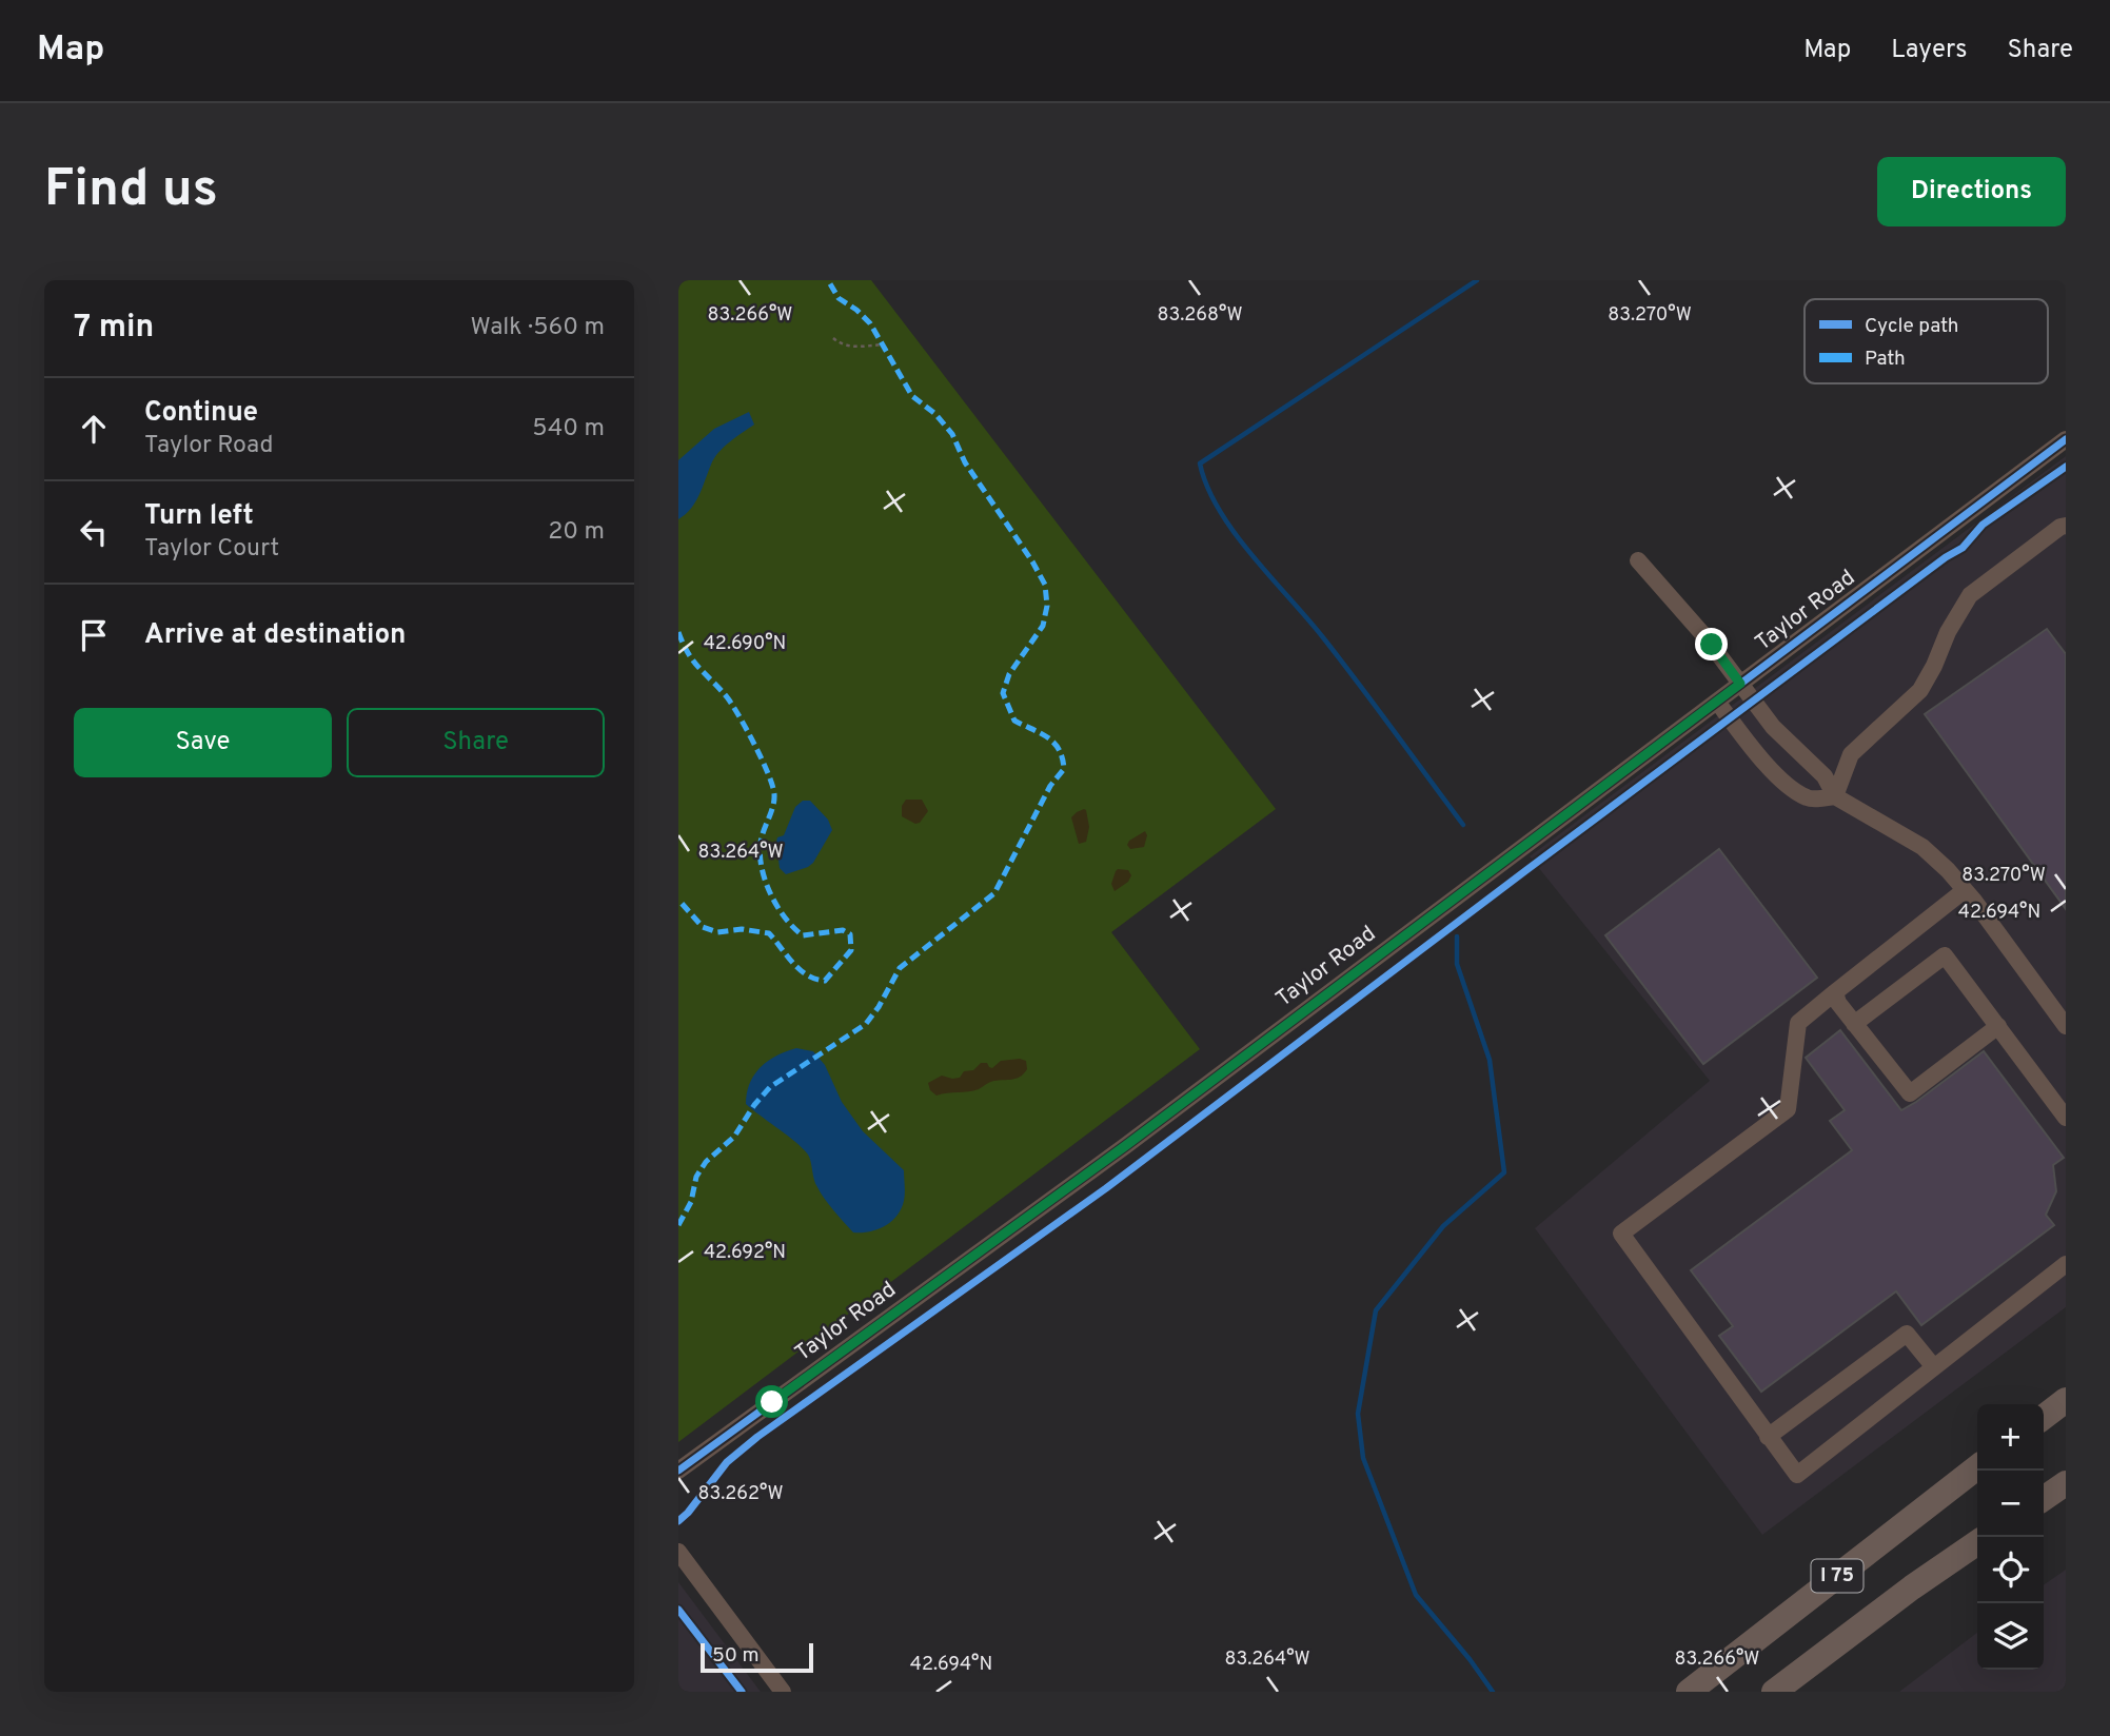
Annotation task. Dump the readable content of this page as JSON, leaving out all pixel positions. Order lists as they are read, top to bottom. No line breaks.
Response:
{"streets":{"highway":["I 75"],"street":["Taylor Road"]},"legend":["Cycle path","Path"],"scale_bar":"50 m","page":{"header":"Map","nav":["Map","Layers","Share"],"buttons":["Directions",["Save","Share"]],"title":"Find us","heading":["7 min","Walk · 560 m"],"list":[["Continue","Taylor Road","540 m"],["Turn left","Taylor Court","20 m"],"Arrive at destination"],"map_buttons":["+","−"],"scale":"50 m"},"coordinates":["83.266°W","83.268°W","83.270°W","42.690°N","83.264°W","42.694°N","42.692°N","83.262°W"]}
